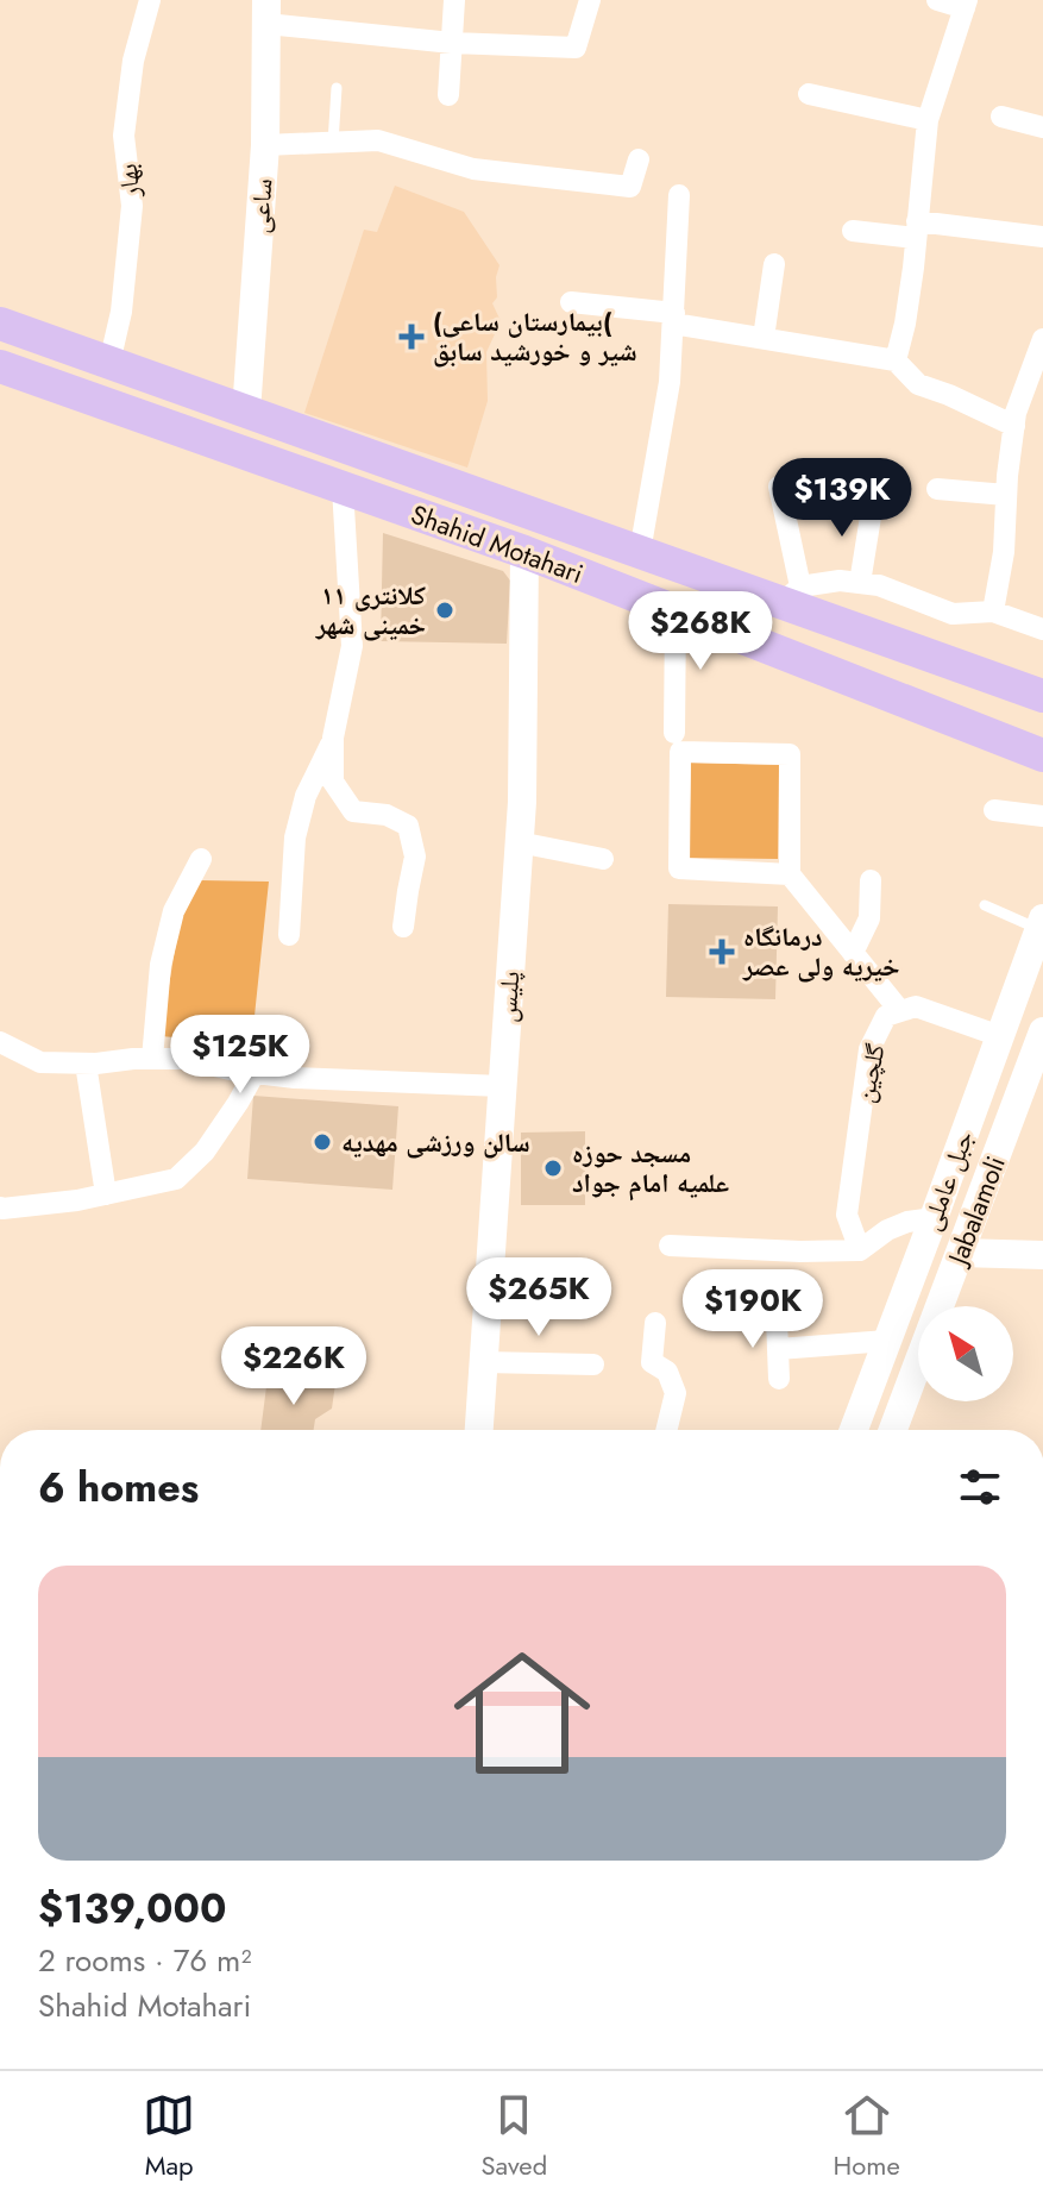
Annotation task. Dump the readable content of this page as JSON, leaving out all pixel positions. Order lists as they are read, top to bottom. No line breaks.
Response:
{"streets":{"main road":["Shahid Motahari"],"street":["بهار","ساعی","پلیس","گلچین","جبل عاملی","Jabalamoli"]},"crossings":[["بهار","Shahid Motahari"],["ساعی","Shahid Motahari"],["Shahid Motahari","پلیس"],["گلچین","جبل عاملی"]],"places":{"health":["(بیمارستان ساعی( شیر و خورشید سابق","درمانگاه خیریه ولی عصر"],"other":["کلانتری ۱۱ خمینی شهر","سالن ورزشی مهدیه","مسجد حوزه علمیه امام جواد"]},"north":"top left","page":{"price":["$139K","$268K","$125K","$265K","$190K","$226K"],"heading":"6 homes","list":[{"name":"$139,000","note":"2 rooms · 76 m² · Shahid Motahari"}],"tabs":["Map","Saved","Home"]}}
